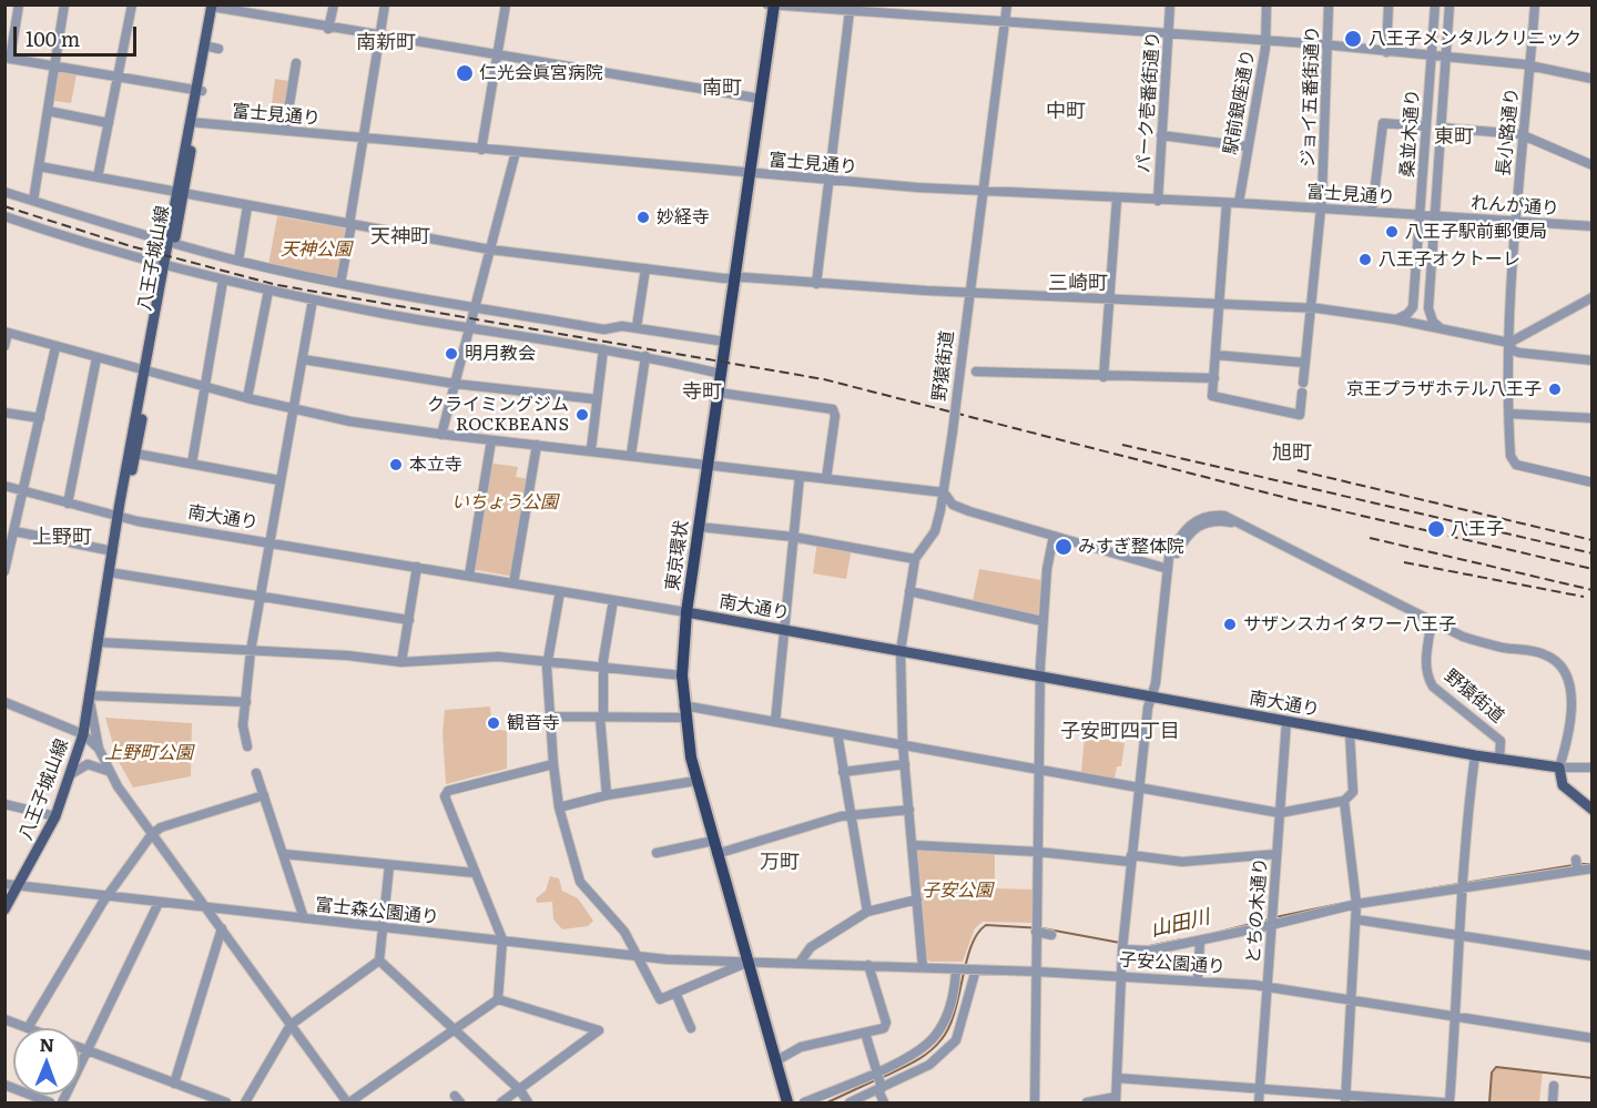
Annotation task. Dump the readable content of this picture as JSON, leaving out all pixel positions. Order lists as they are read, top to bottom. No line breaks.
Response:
{"streets":{"highway":["東京環状"],"main road":["八王子城山線","南大通り"],"street":["ジョイ五番街通り","パーク壱番街通り","駅前銀座通り","富士見通り","長小路通り","桑並木通り","れんが通り","野猿街道","とちの木通り","富士森公園通り","子安公園通り"]},"crossings":[["ジョイ五番街通り","富士見通り"],["パーク壱番街通り","富士見通り"],["駅前銀座通り","富士見通り"],["富士見通り","桑並木通り"],["富士見通り","れんが通り"],["富士見通り","八王子城山線"],["富士見通り","野猿街道"],["富士見通り","東京環状"],["長小路通り","れんが通り"],["桑並木通り","れんが通り"],["八王子城山線","南大通り"],["八王子城山線","富士森公園通り"],["野猿街道","南大通り"],["南大通り","東京環状"],["南大通り","とちの木通り"],["東京環状","富士森公園通り"],["東京環状","子安公園通り"],["とちの木通り","子安公園通り"],["富士森公園通り","子安公園通り"]],"districts":["南新町","南町","中町","東町","天神町","三崎町","寺町","旭町","上野町","子安町四丁目","万町"],"water":["山田川"],"parks":["天神公園","いちょう公園","上野町公園","子安公園"],"places":["八王子メンタルクリニック","仁光会眞宮病院","妙経寺","八王子駅前郵便局","八王子オクトーレ","明月教会","京王プラザホテル八王子","クライミングジム ROCKBEANS","本立寺","八王子","みすぎ整体院","サザンスカイタワー八王子","観音寺"],"scale_bar":"100 m","north":"top"}
